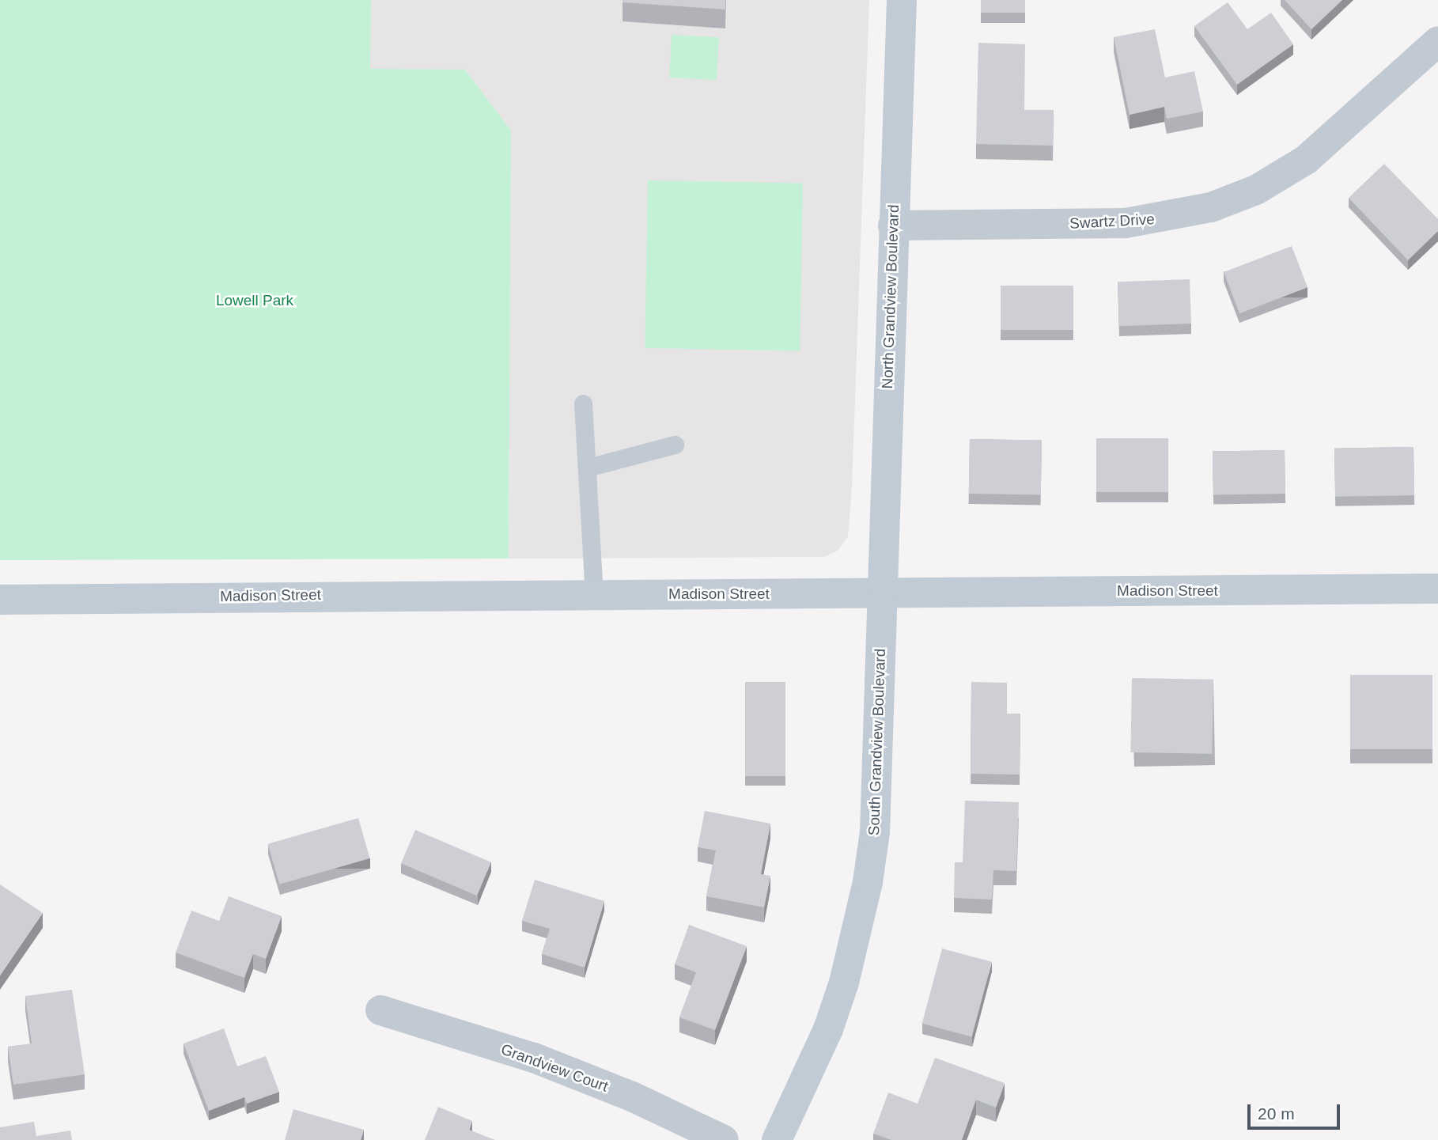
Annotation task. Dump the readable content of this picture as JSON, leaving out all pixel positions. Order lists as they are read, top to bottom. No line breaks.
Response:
{"streets":{"street":["Swartz Drive","North Grandview Boulevard","Madison Street","South Grandview Boulevard","Grandview Court"]},"crossings":[["Swartz Drive","North Grandview Boulevard"],["North Grandview Boulevard","Madison Street"],["North Grandview Boulevard","South Grandview Boulevard"],["Madison Street","South Grandview Boulevard"]],"parks":["Lowell Park"],"scale_bar":"20 m"}
